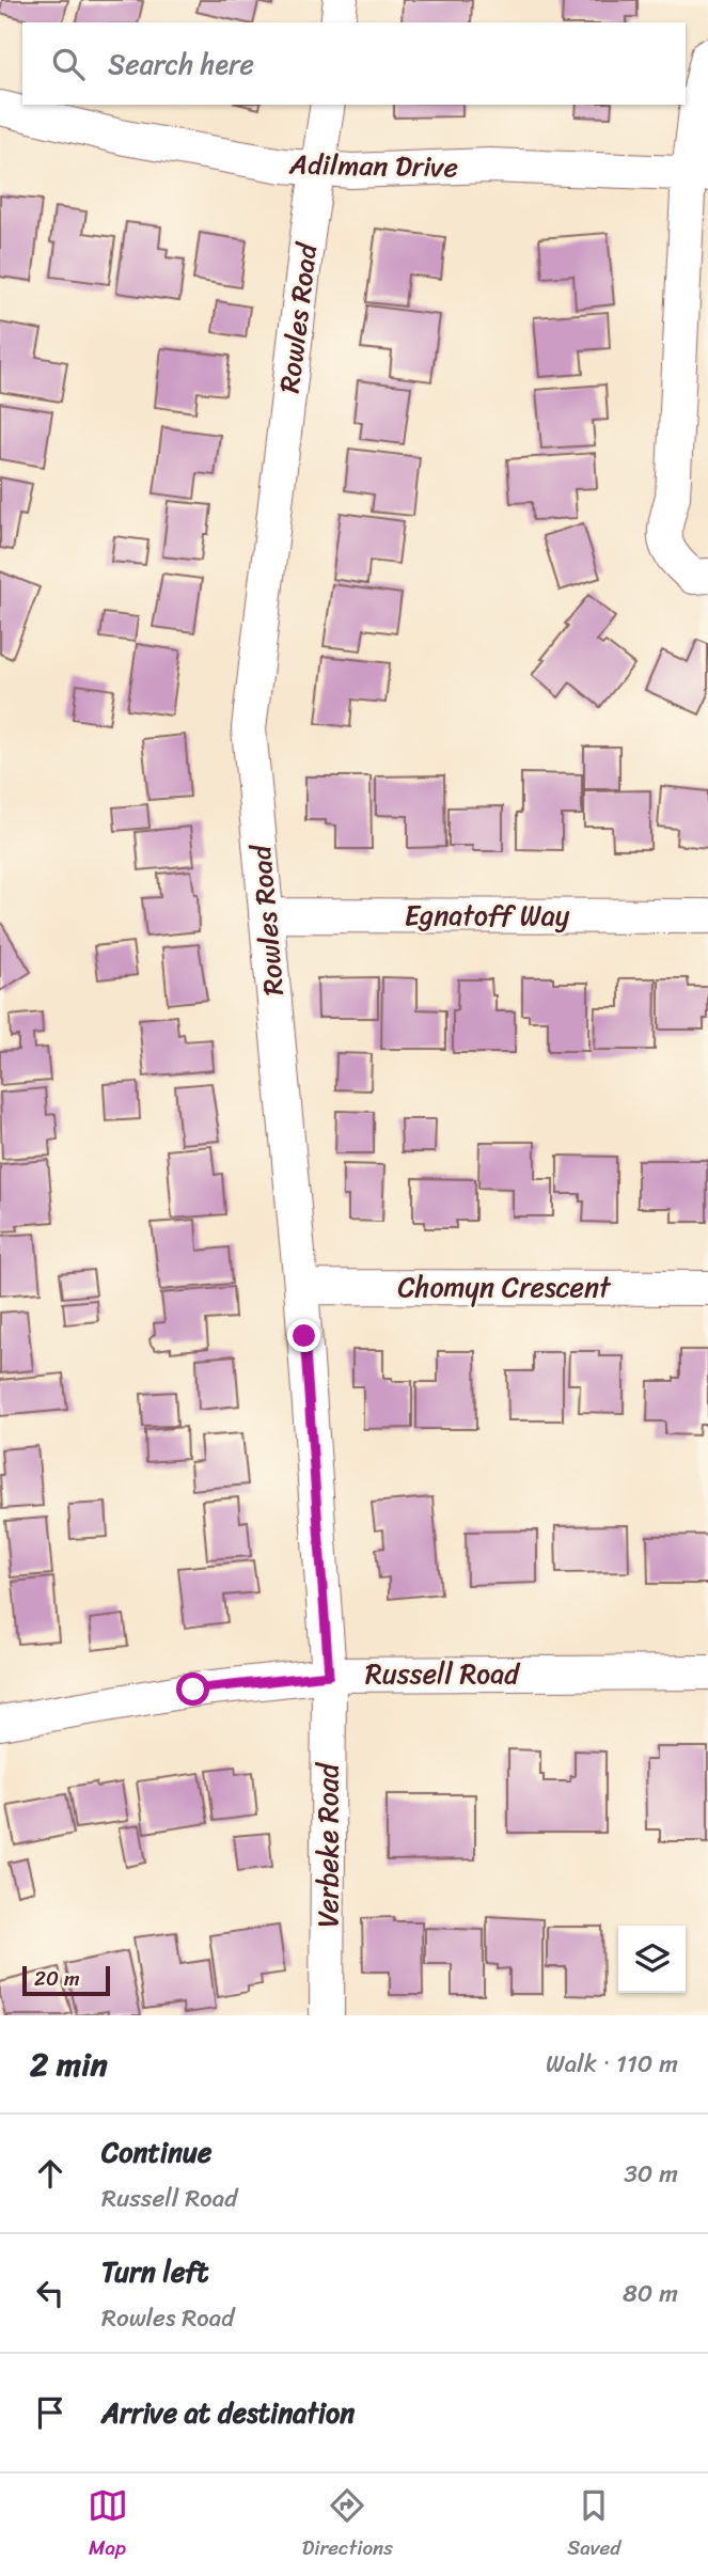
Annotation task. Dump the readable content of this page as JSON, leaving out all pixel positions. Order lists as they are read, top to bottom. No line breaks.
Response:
{"streets":{"street":["Adilman Drive","Rowles Road","Egnatoff Way","Chomyn Crescent","Russell Road","Verbeke Road"]},"crossings":[["Adilman Drive","Rowles Road"],["Rowles Road","Egnatoff Way"],["Rowles Road","Chomyn Crescent"],["Rowles Road","Russell Road"],["Rowles Road","Verbeke Road"],["Russell Road","Verbeke Road"]],"scale_bar":"20 m","page":{"search":"Search here","scale":"20 m","heading":["2 min","Walk · 110 m"],"list":[["Continue","Russell Road","30 m"],["Turn left","Rowles Road","80 m"],"Arrive at destination"],"nav":["Map","Directions","Saved"]}}
